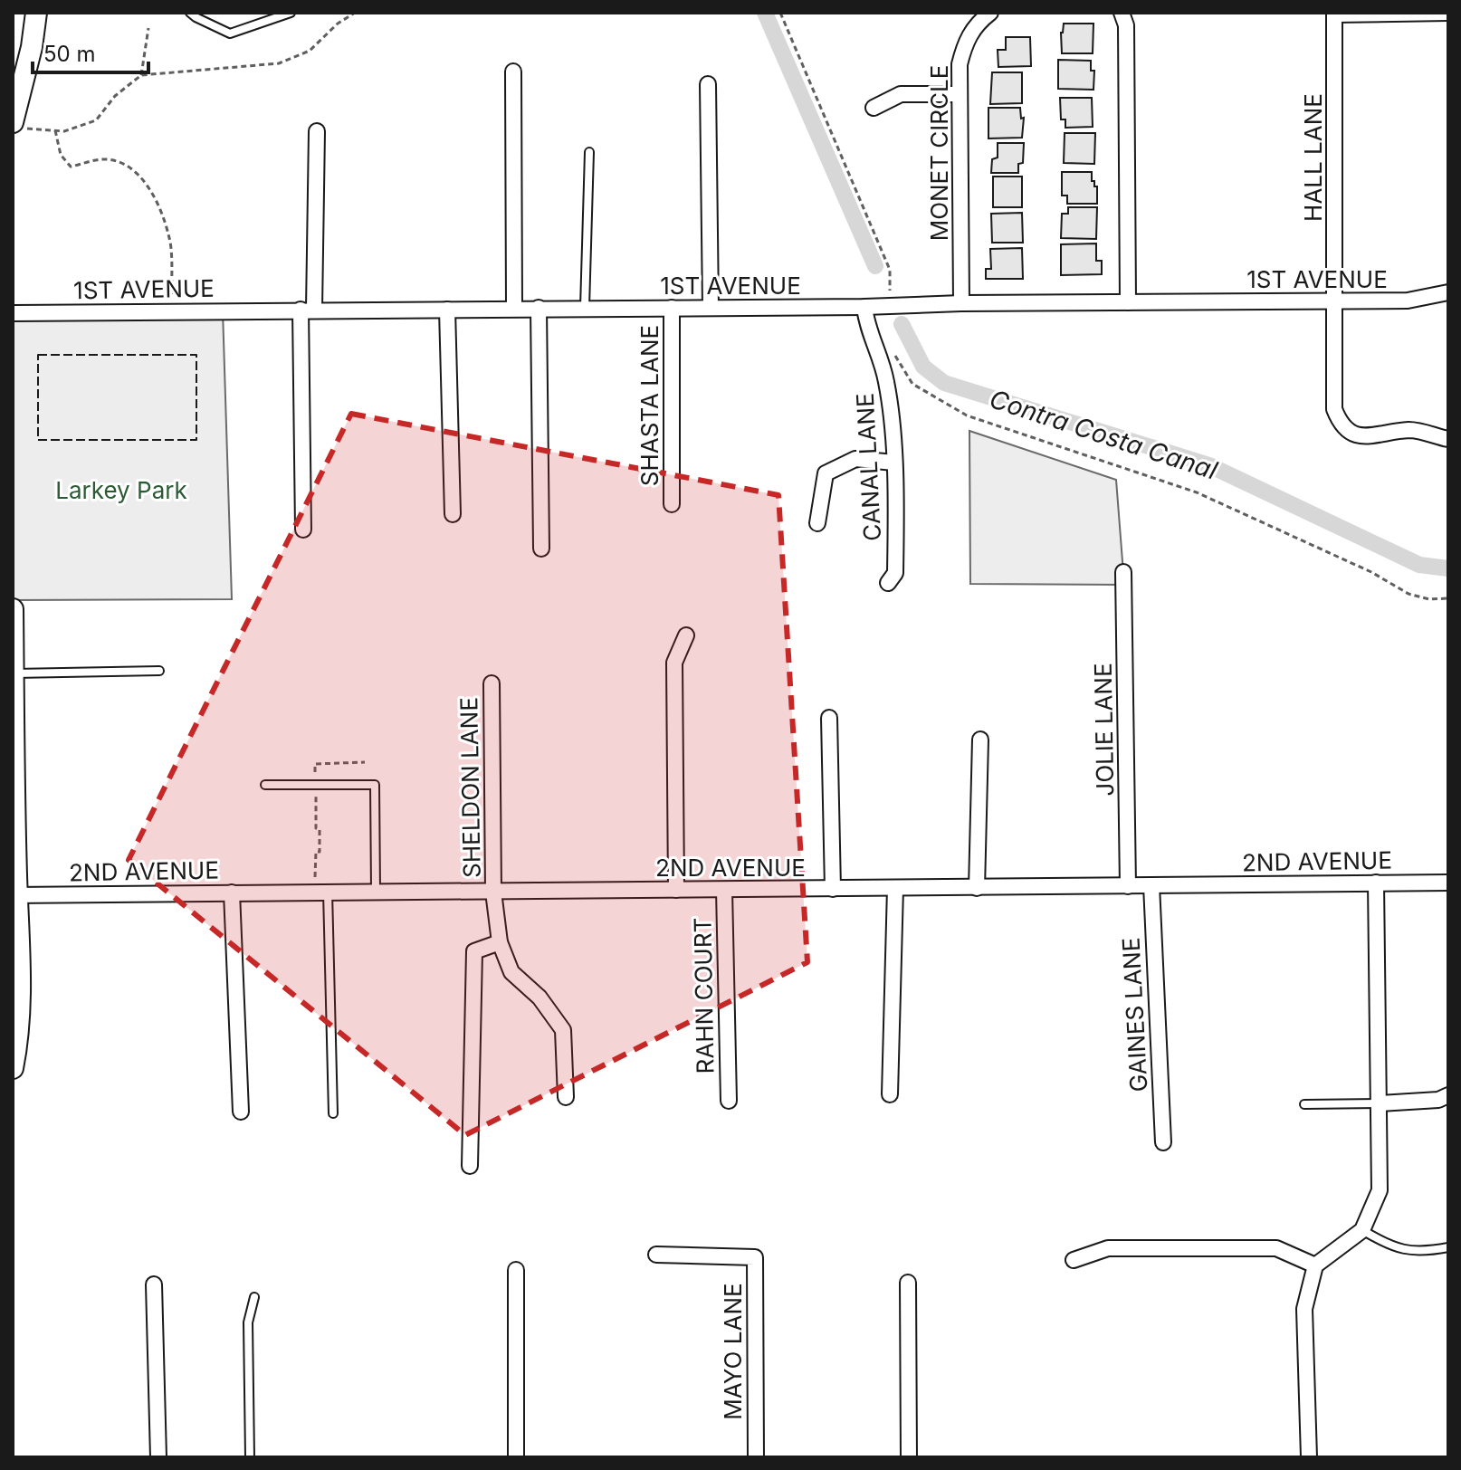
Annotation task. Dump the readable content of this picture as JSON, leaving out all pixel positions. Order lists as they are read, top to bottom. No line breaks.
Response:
{"streets":{"street":["MONET CIRCLE","HALL LANE","1ST AVENUE","SHASTA LANE","CANAL LANE","JOLIE LANE","SHELDON LANE","2ND AVENUE","RAHN COURT","GAINES LANE","MAYO LANE"]},"crossings":[["MONET CIRCLE","1ST AVENUE"],["HALL LANE","1ST AVENUE"],["1ST AVENUE","SHASTA LANE"],["1ST AVENUE","CANAL LANE"],["JOLIE LANE","2ND AVENUE"],["SHELDON LANE","2ND AVENUE"],["2ND AVENUE","RAHN COURT"],["2ND AVENUE","GAINES LANE"]],"water":["Contra Costa Canal"],"parks":["Larkey Park"],"scale_bar":"50 m"}
